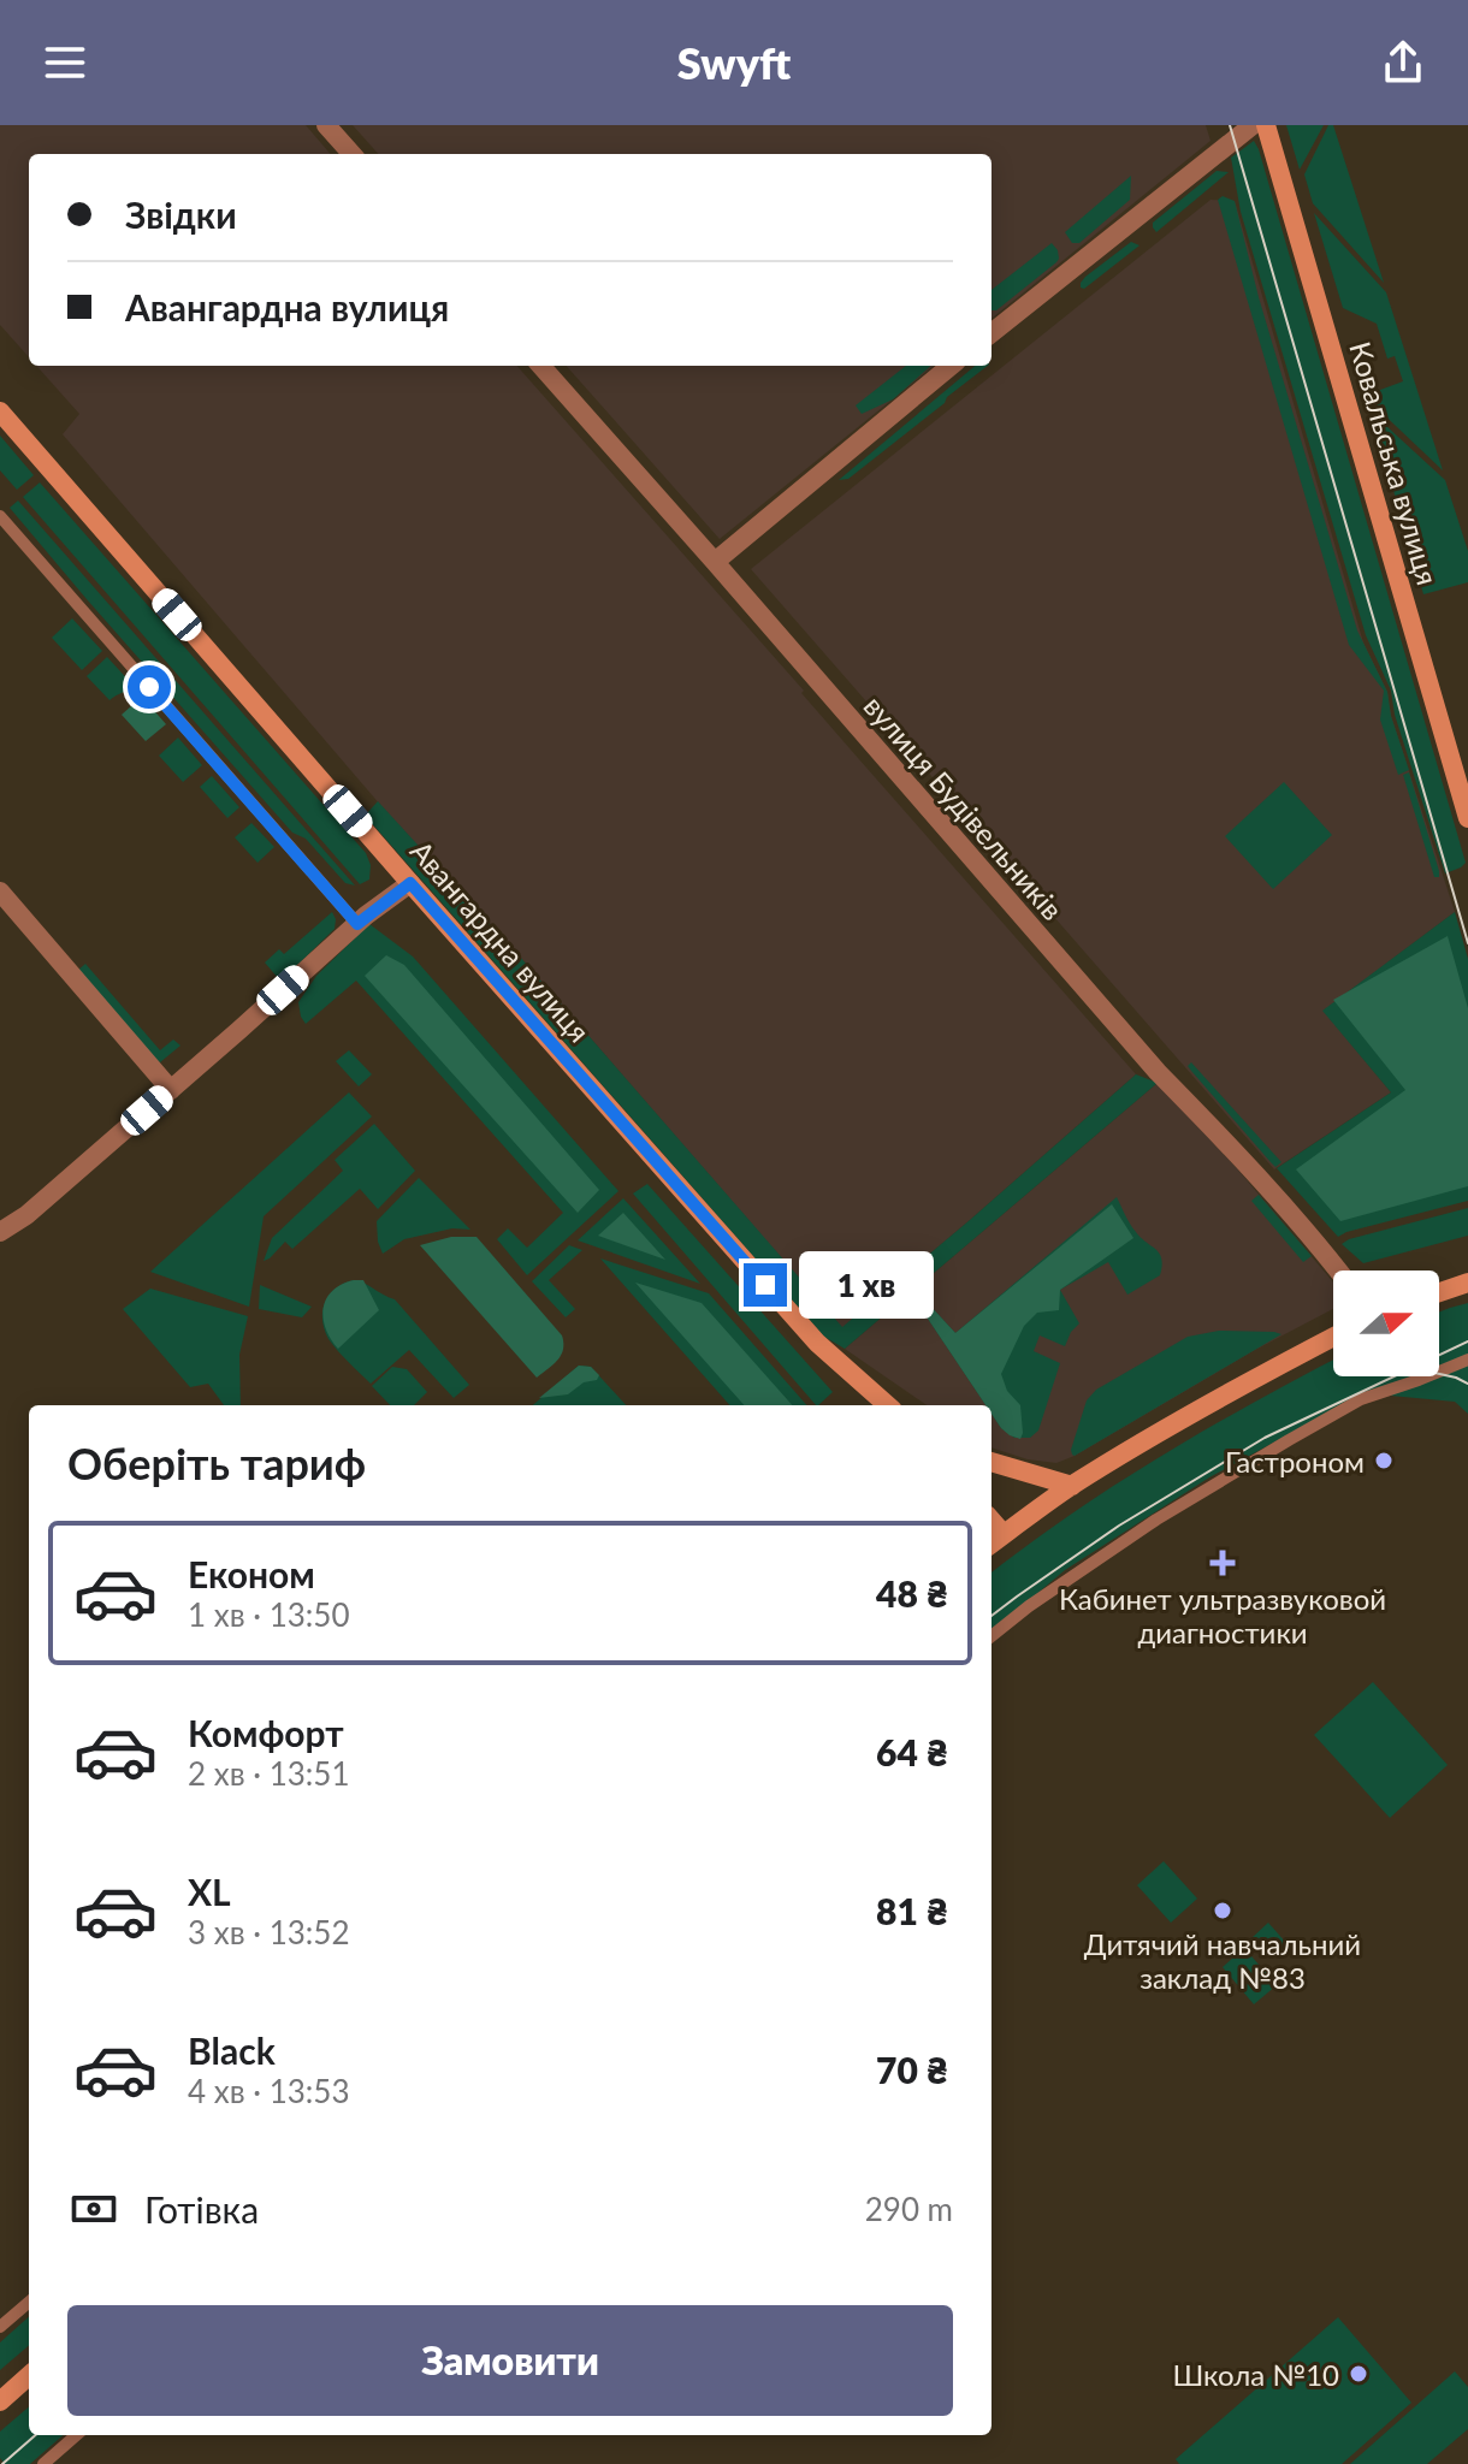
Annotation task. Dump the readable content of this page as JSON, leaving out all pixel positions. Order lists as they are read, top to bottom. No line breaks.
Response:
{"streets":{"street":["Ковальська вулиця","вулиця Будівельників","Авангардна вулиця"]},"places":{"other":["Гастроном","Дитячий навчальний заклад №83","Школа №10"],"health":["Кабинет ультразвуковой диагностики"]},"north":"right","page":{"header":"Swyft","banner":["Звідки","Авангардна вулиця"],"bubble":"1 хв","heading":"Оберіть тариф","list":[{"name":"Економ","note":"1 хв · 13:50","value":"48 ₴"},{"name":"Комфорт","note":"2 хв · 13:51","value":"64 ₴"},{"name":"XL","note":"3 хв · 13:52","value":"81 ₴"},{"name":"Black","note":"4 хв · 13:53","value":"70 ₴"}],"pay":["Готівка","290 m"],"buttons":"Замовити"}}
